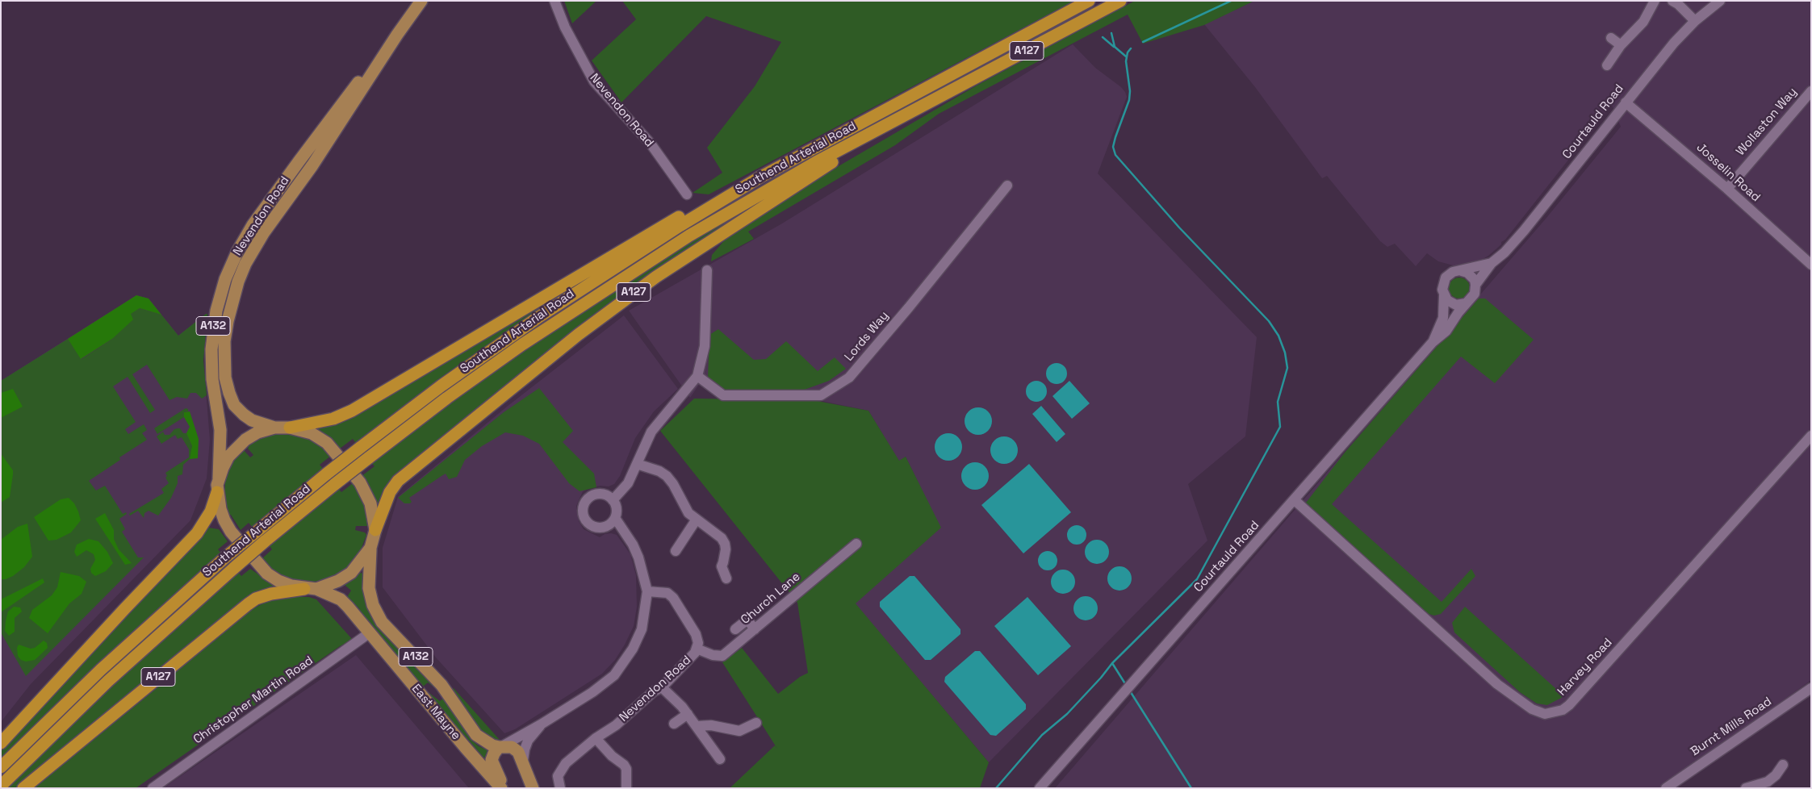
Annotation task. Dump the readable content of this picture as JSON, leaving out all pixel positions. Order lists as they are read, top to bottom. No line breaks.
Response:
{"streets":{"highway":["A127","Southend Arterial Road"],"main road":["Nevendon Road","A132","East Mayne"],"street":["Courtauld Road","Wollaston Way","Josselin Road","Lords Way","Church Lane","Harvey Road","Christopher Martin Road","Burnt Mills Road"]},"crossings":[["A127","Southend Arterial Road"],["A127","A132"],["A127","East Mayne"],["Nevendon Road","A132"],["Nevendon Road","Church Lane"],["Courtauld Road","Josselin Road"],["Courtauld Road","Harvey Road"],["Wollaston Way","Josselin Road"],["A132","East Mayne"],["Christopher Martin Road","East Mayne"]]}
